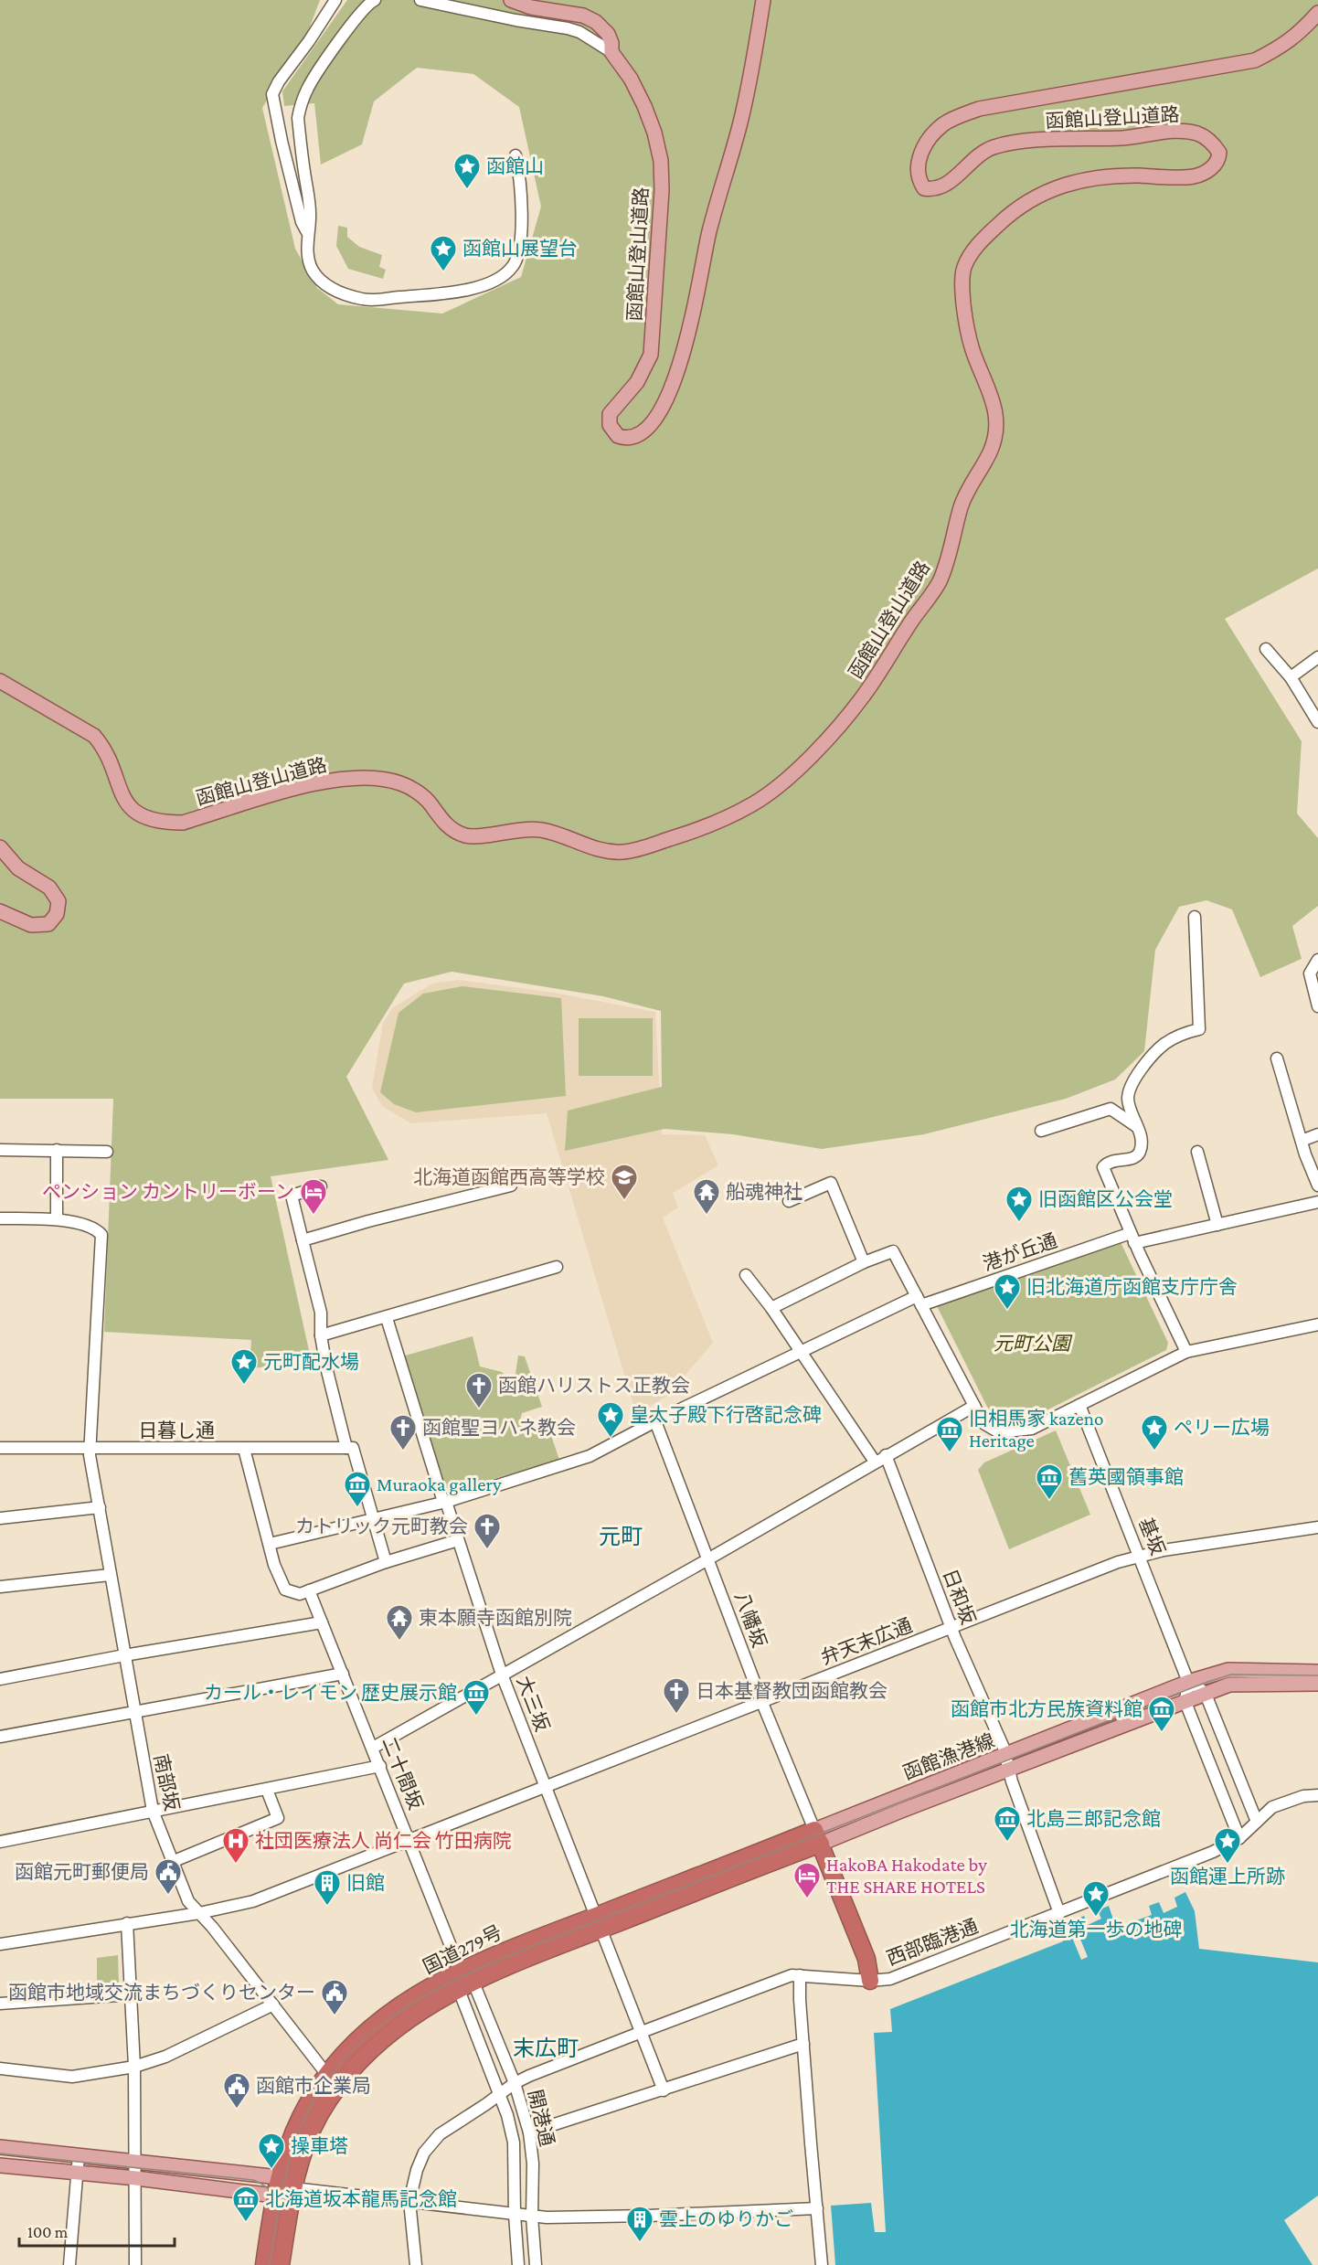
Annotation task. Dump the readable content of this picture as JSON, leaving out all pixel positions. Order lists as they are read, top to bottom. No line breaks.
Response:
{"streets":{"highway":["国道279号"],"main road":["函館山登山道路","函館漁港線"],"street":["港が丘通","日暮し通","基坂","日和坂","八幡坂","弁天末広通","大三坂","二十間坂","南部坂","西部臨港通","開港通"]},"crossings":[["港が丘通","八幡坂"],["港が丘通","大三坂"],["日暮し通","南部坂"],["基坂","弁天末広通"],["基坂","函館漁港線"],["日和坂","弁天末広通"],["日和坂","函館漁港線"],["日和坂","西部臨港通"],["八幡坂","弁天末広通"],["八幡坂","函館漁港線"],["八幡坂","国道279号"],["弁天末広通","大三坂"],["弁天末広通","二十間坂"],["弁天末広通","南部坂"],["大三坂","西部臨港通"],["大三坂","国道279号"],["函館漁港線","国道279号"],["二十間坂","国道279号"],["二十間坂","開港通"],["南部坂","国道279号"],["西部臨港通","開港通"],["国道279号","開港通"]],"districts":["元町","末広町"],"parks":["元町公園"],"places":{"place":["函館山","函館山展望台","旧函館区公会堂","旧北海道庁函館支庁庁舎","元町配水場","皇太子殿下行啓記念碑","ペリー広場","函館運上所跡","北海道第一歩の地碑","操車塔"],"school or university":["北海道函館西高等学校"],"hotel":["ペンション カントリーボーン","HakoBA Hakodate by THE SHARE HOTELS"],"temple":["船魂神社","東本願寺函館別院"],"church":["函館ハリストス正教会","函館聖ヨハネ教会","カトリック元町教会","日本基督教団函館教会"],"museum":["旧相馬家 kazeno Heritage","舊英國領事館","Muraoka gallery","カール・レイモン 歴史展示館","函館市北方民族資料館","北島三郎記念館","北海道坂本龍馬記念館"],"hospital":["社団医療法人 尚仁会 竹田病院"],"public building":["函館元町郵便局","函館市地域交流まちづくりセンター","函館市企業局"],"building":["旧館","雲上のゆりかご"]},"scale_bar":"100 m"}
